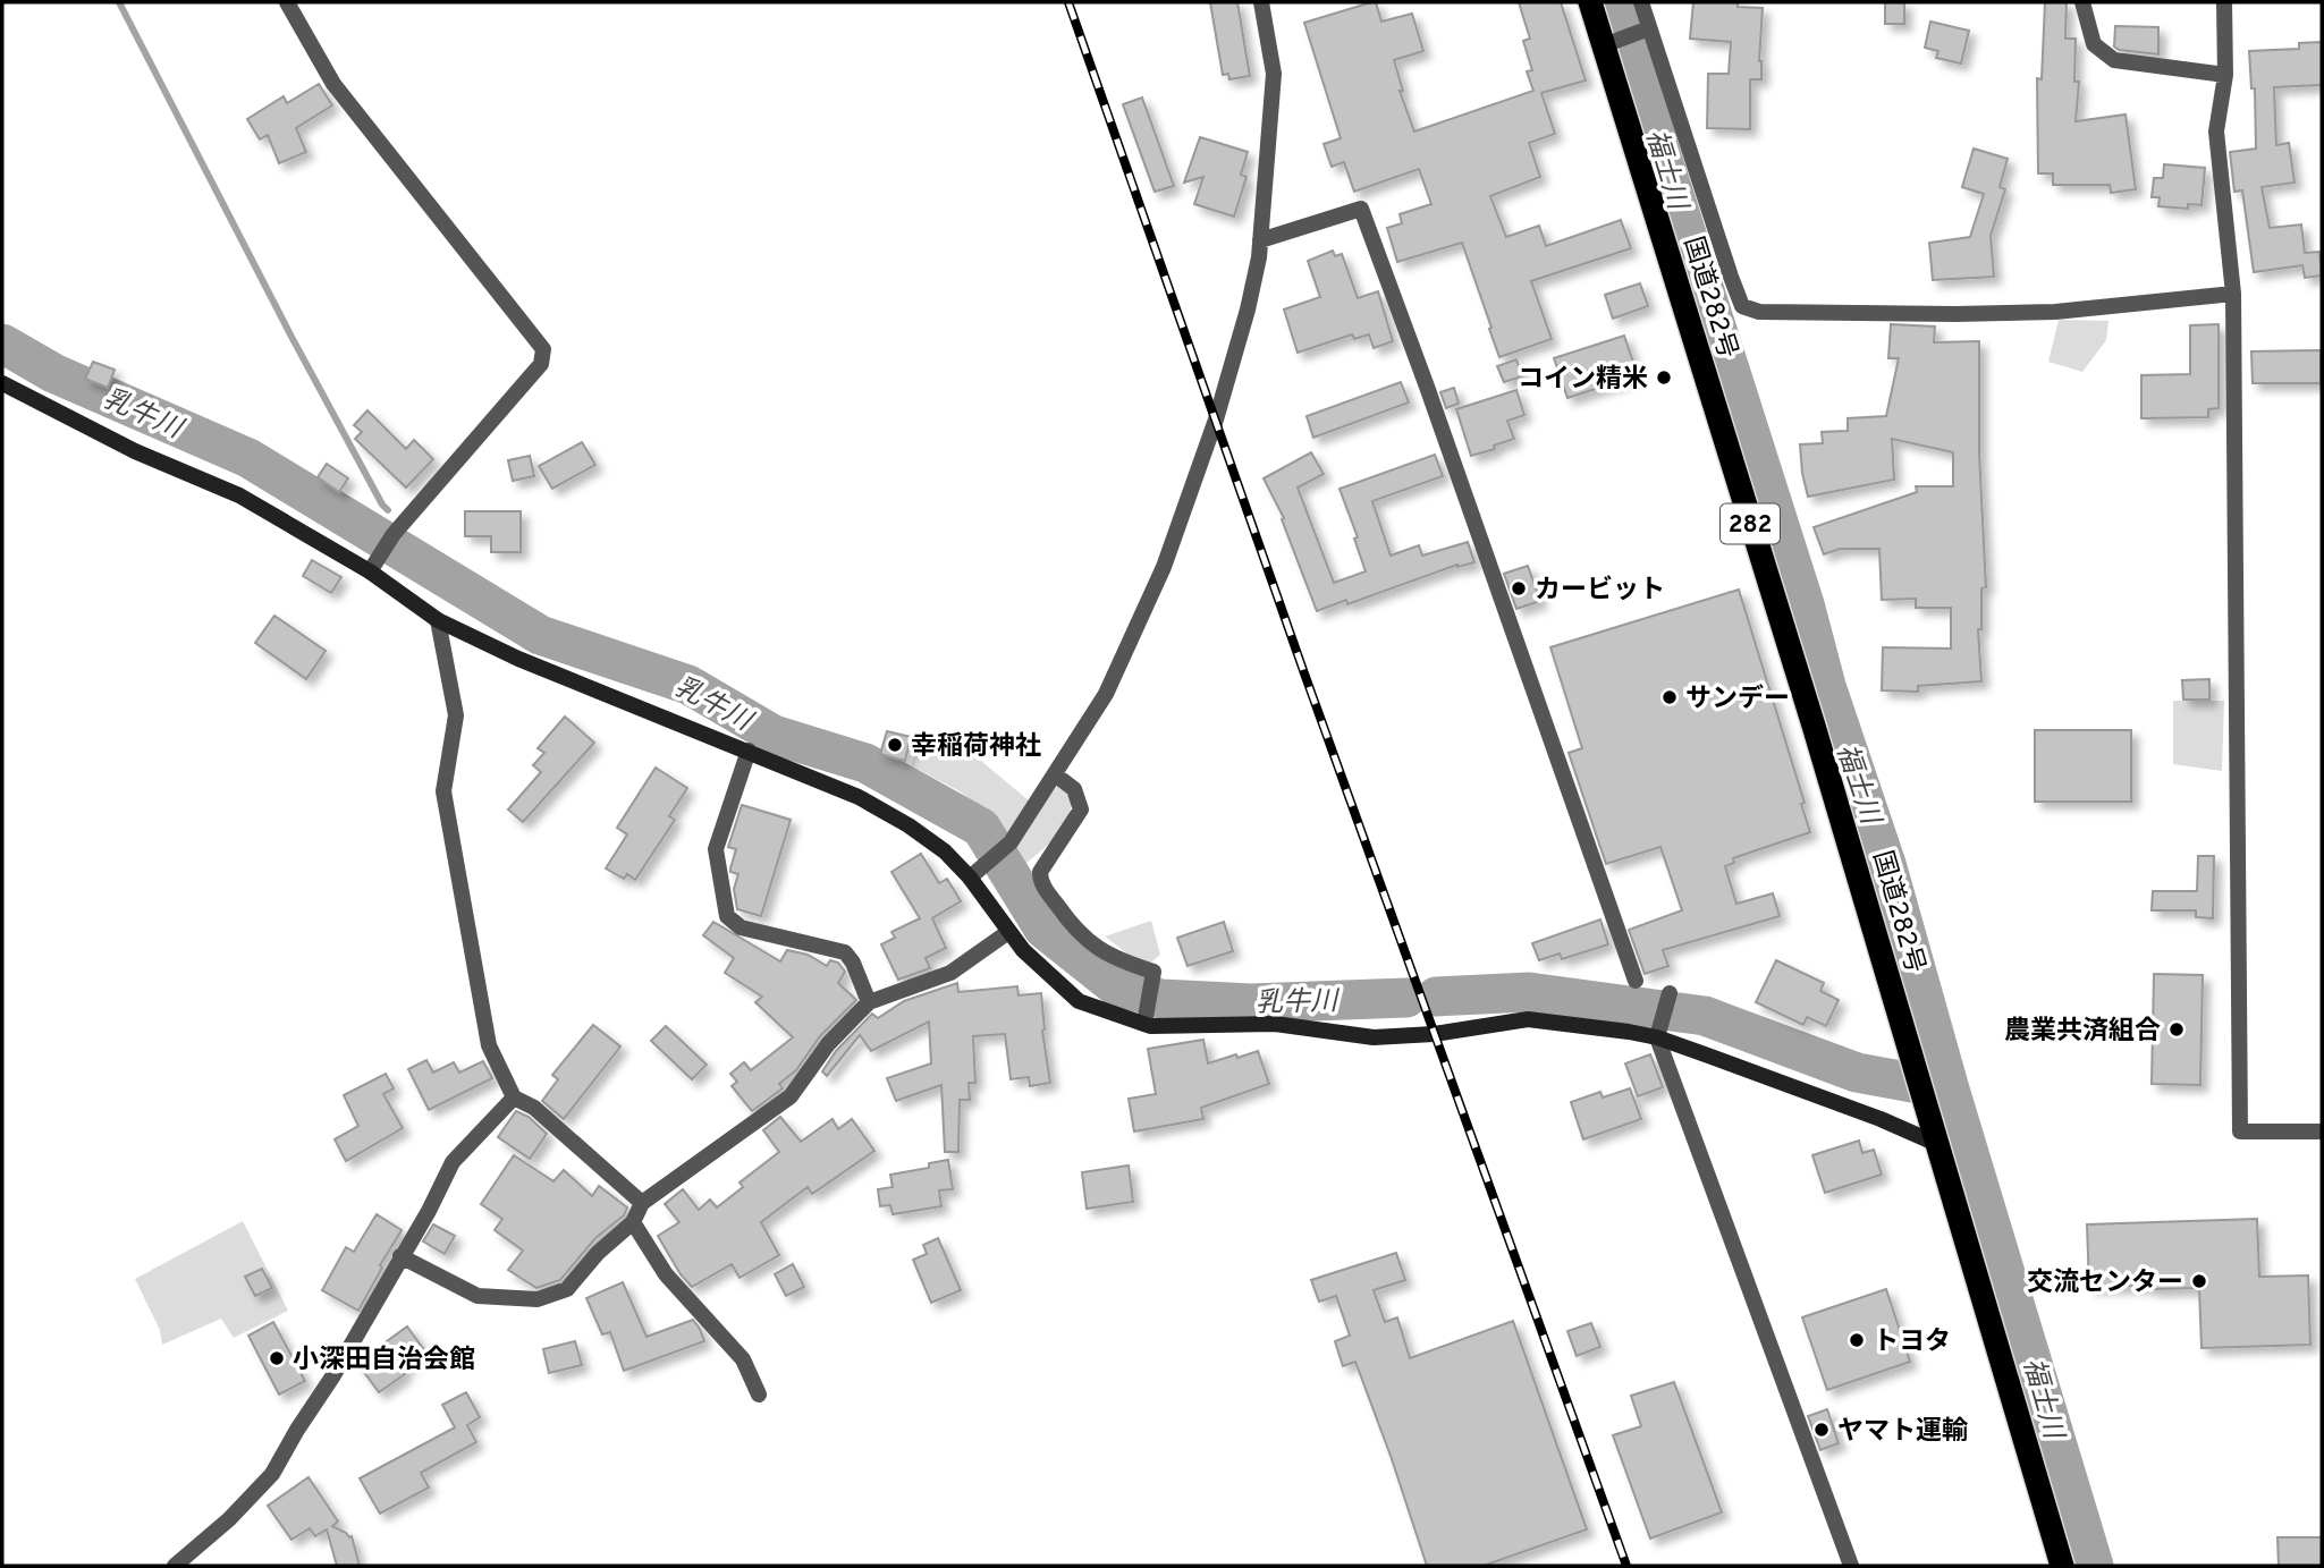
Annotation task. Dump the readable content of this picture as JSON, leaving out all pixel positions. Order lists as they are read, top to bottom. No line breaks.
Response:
{"streets":{"highway":["国道282号","282"]},"water":["福士川","乳牛川"],"places":["コイン精米","カービット","サンデー","幸稲荷神社","農業共済組合","交流センター","トヨタ","小深田自治会館","ヤマト運輸"]}
